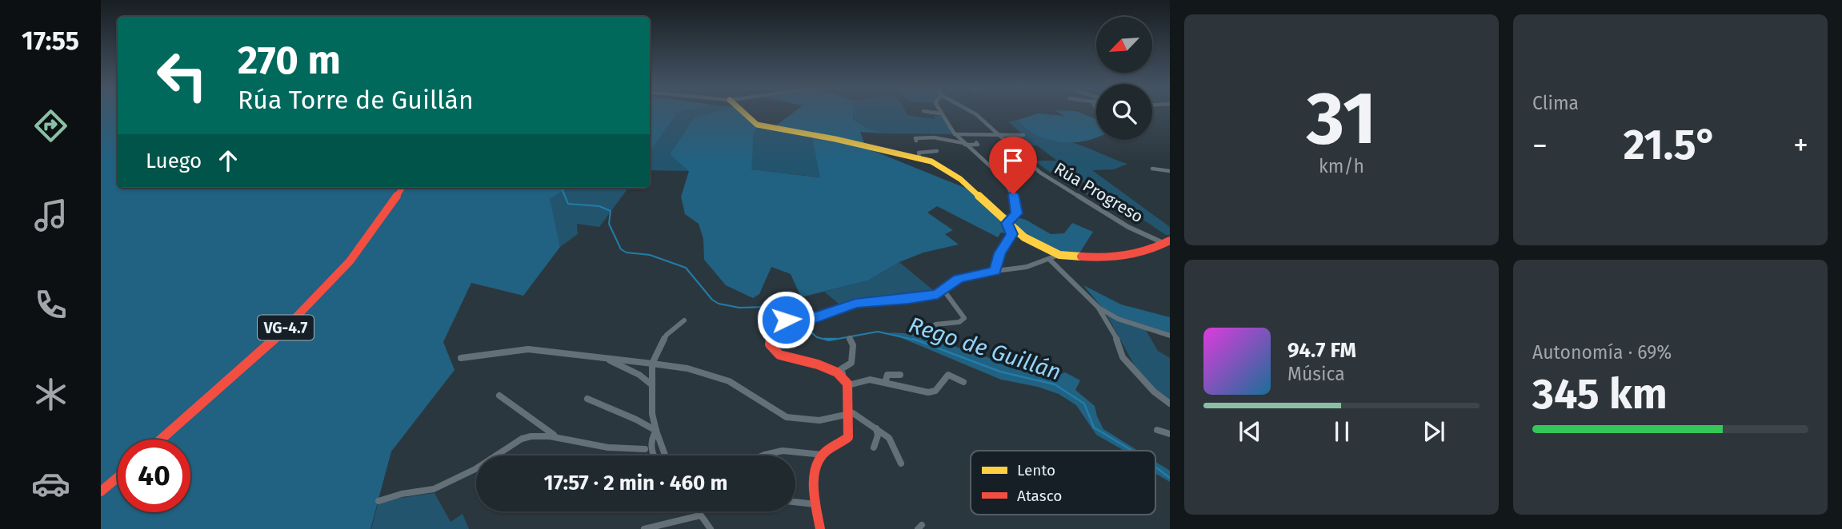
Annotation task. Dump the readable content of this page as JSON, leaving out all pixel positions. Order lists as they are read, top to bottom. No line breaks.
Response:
{"streets":{"main road":["VG-4.7"],"street":["Rúa Progreso"]},"water":["Rego de Guillán"],"legend":["Lento","Atasco"],"north":"bottom left","page":{"tabs":"17:55","tile":[["31","km/h"],"Clima",["Autonomía · 69%","345 km"]],"turn":["270 m","Rúa Torre de Guillán"],"heat":["−","21.5°","+"],"then":"Luego","song":["94.7 FM","Música"],"limit":"40","trip":"17:57 · 2 min · 460 m"}}
